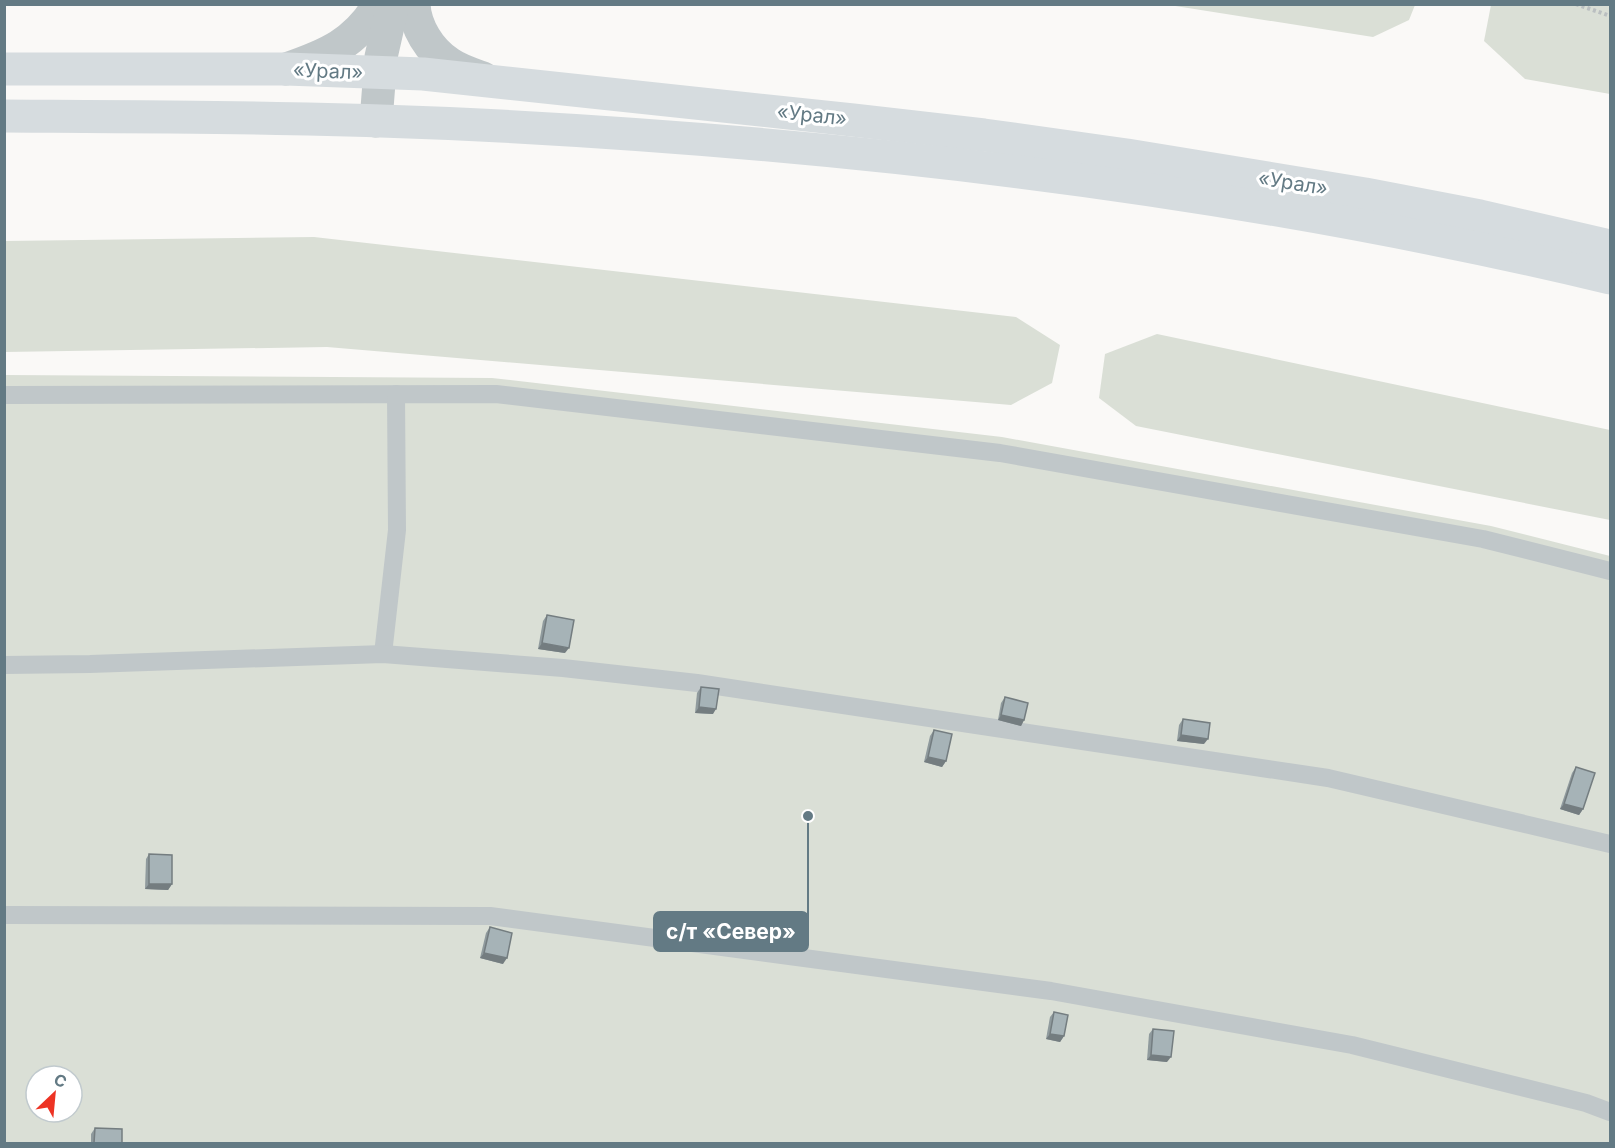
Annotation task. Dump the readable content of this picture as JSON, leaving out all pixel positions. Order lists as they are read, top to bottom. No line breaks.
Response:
{"streets":{"highway":["«Урал»"]},"places":["с/т «Север»"],"north":"top right"}
